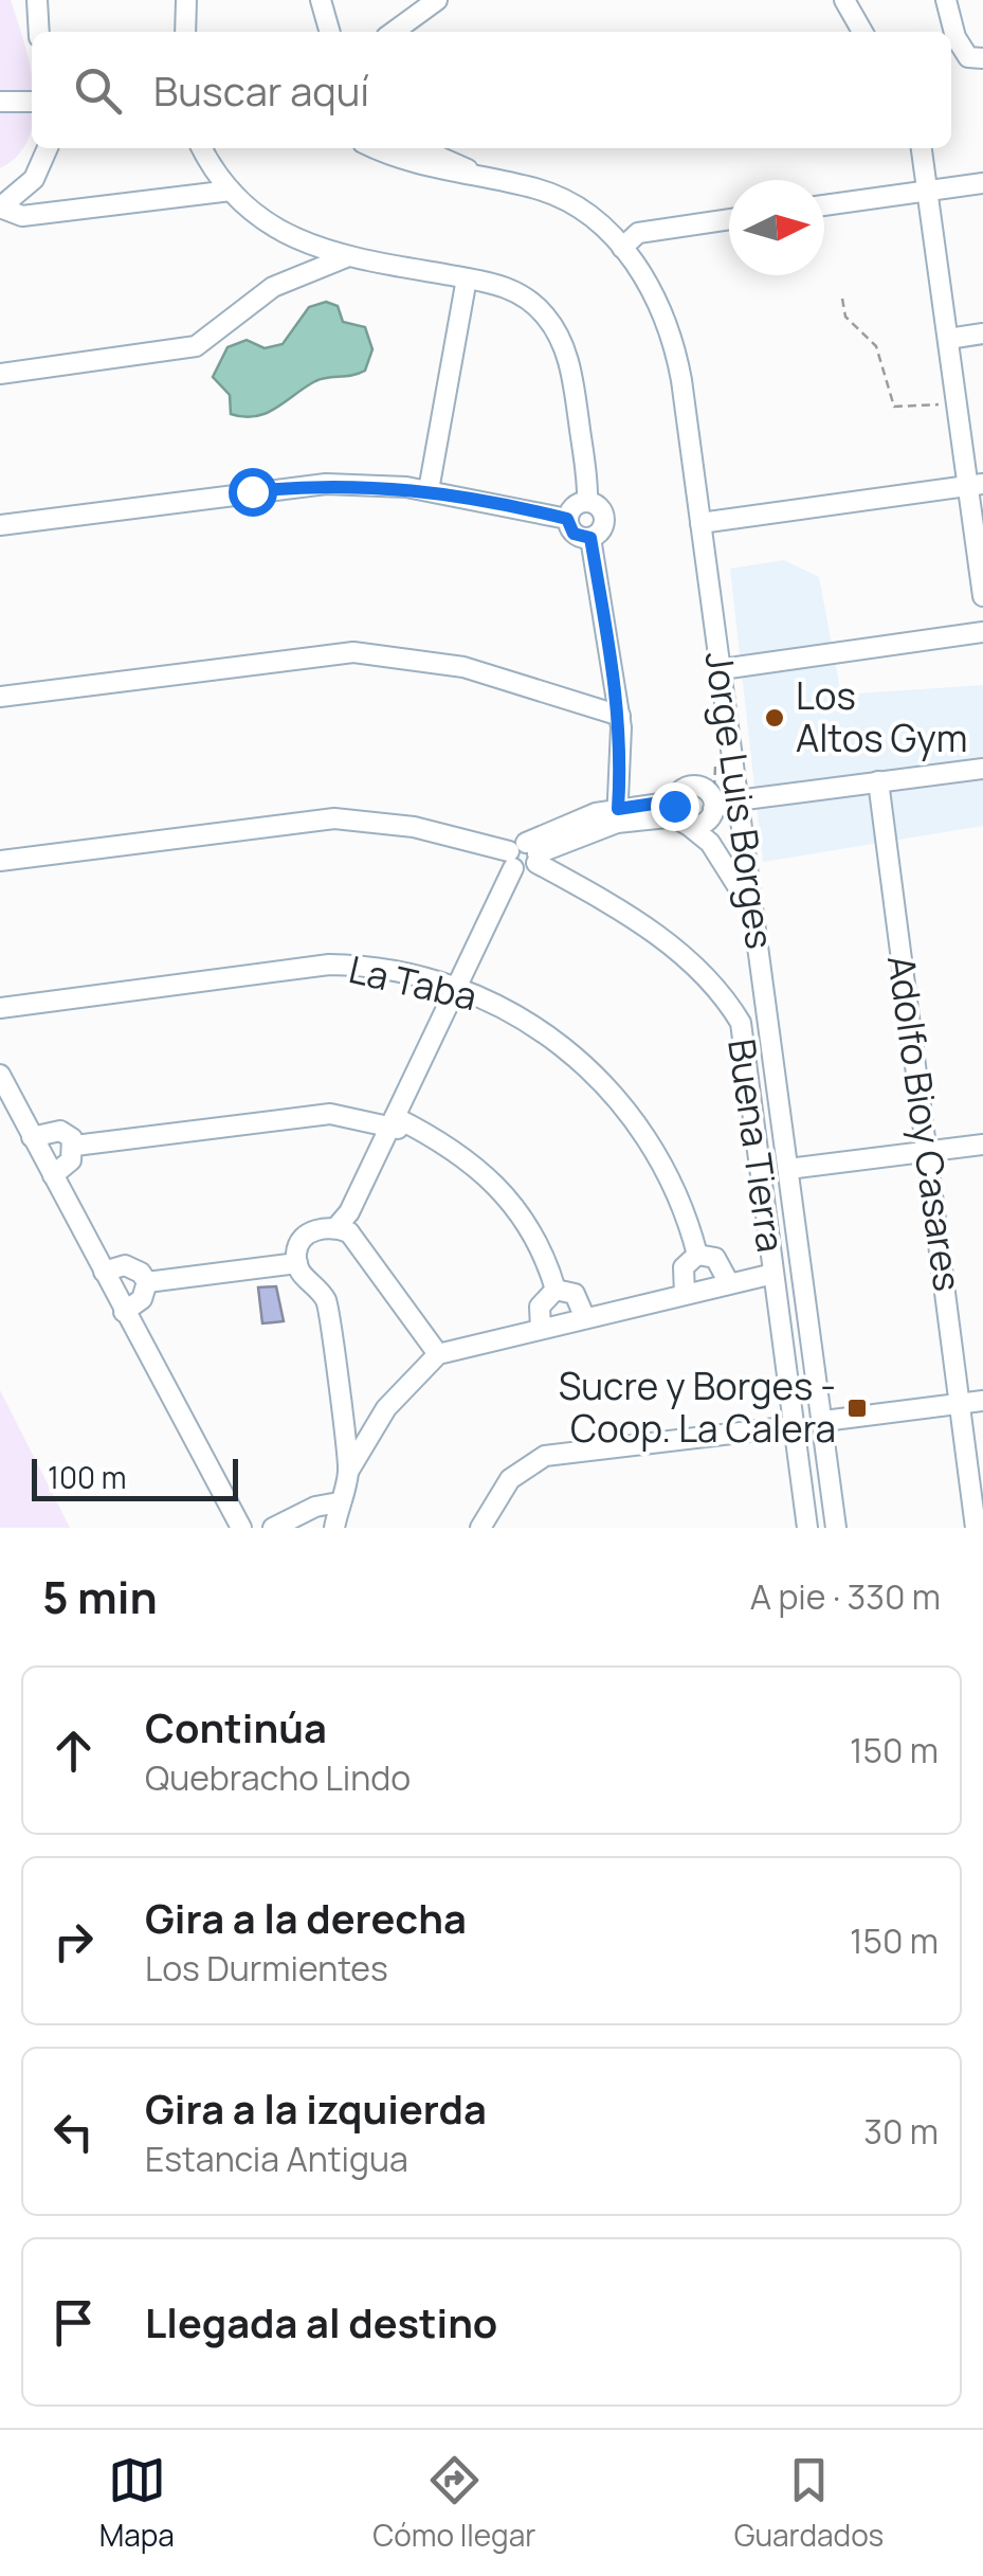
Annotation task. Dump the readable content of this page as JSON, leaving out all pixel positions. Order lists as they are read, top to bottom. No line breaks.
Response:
{"streets":{"street":["Jorge Luis Borges","La Taba","Adolfo Bioy Casares","Buena Tierra"]},"places":{"other":["Los Altos Gym"],"transit":["Sucre y Borges - Coop. La Calera"]},"scale_bar":"100 m","north":"right","page":{"search":"Buscar aquí","scale":"100 m","heading":["5 min","A pie · 330 m"],"list":[["Continúa","Quebracho Lindo","150 m"],["Gira a la derecha","Los Durmientes","150 m"],["Gira a la izquierda","Estancia Antigua","30 m"],"Llegada al destino"],"nav":["Mapa","Cómo llegar","Guardados"]}}
